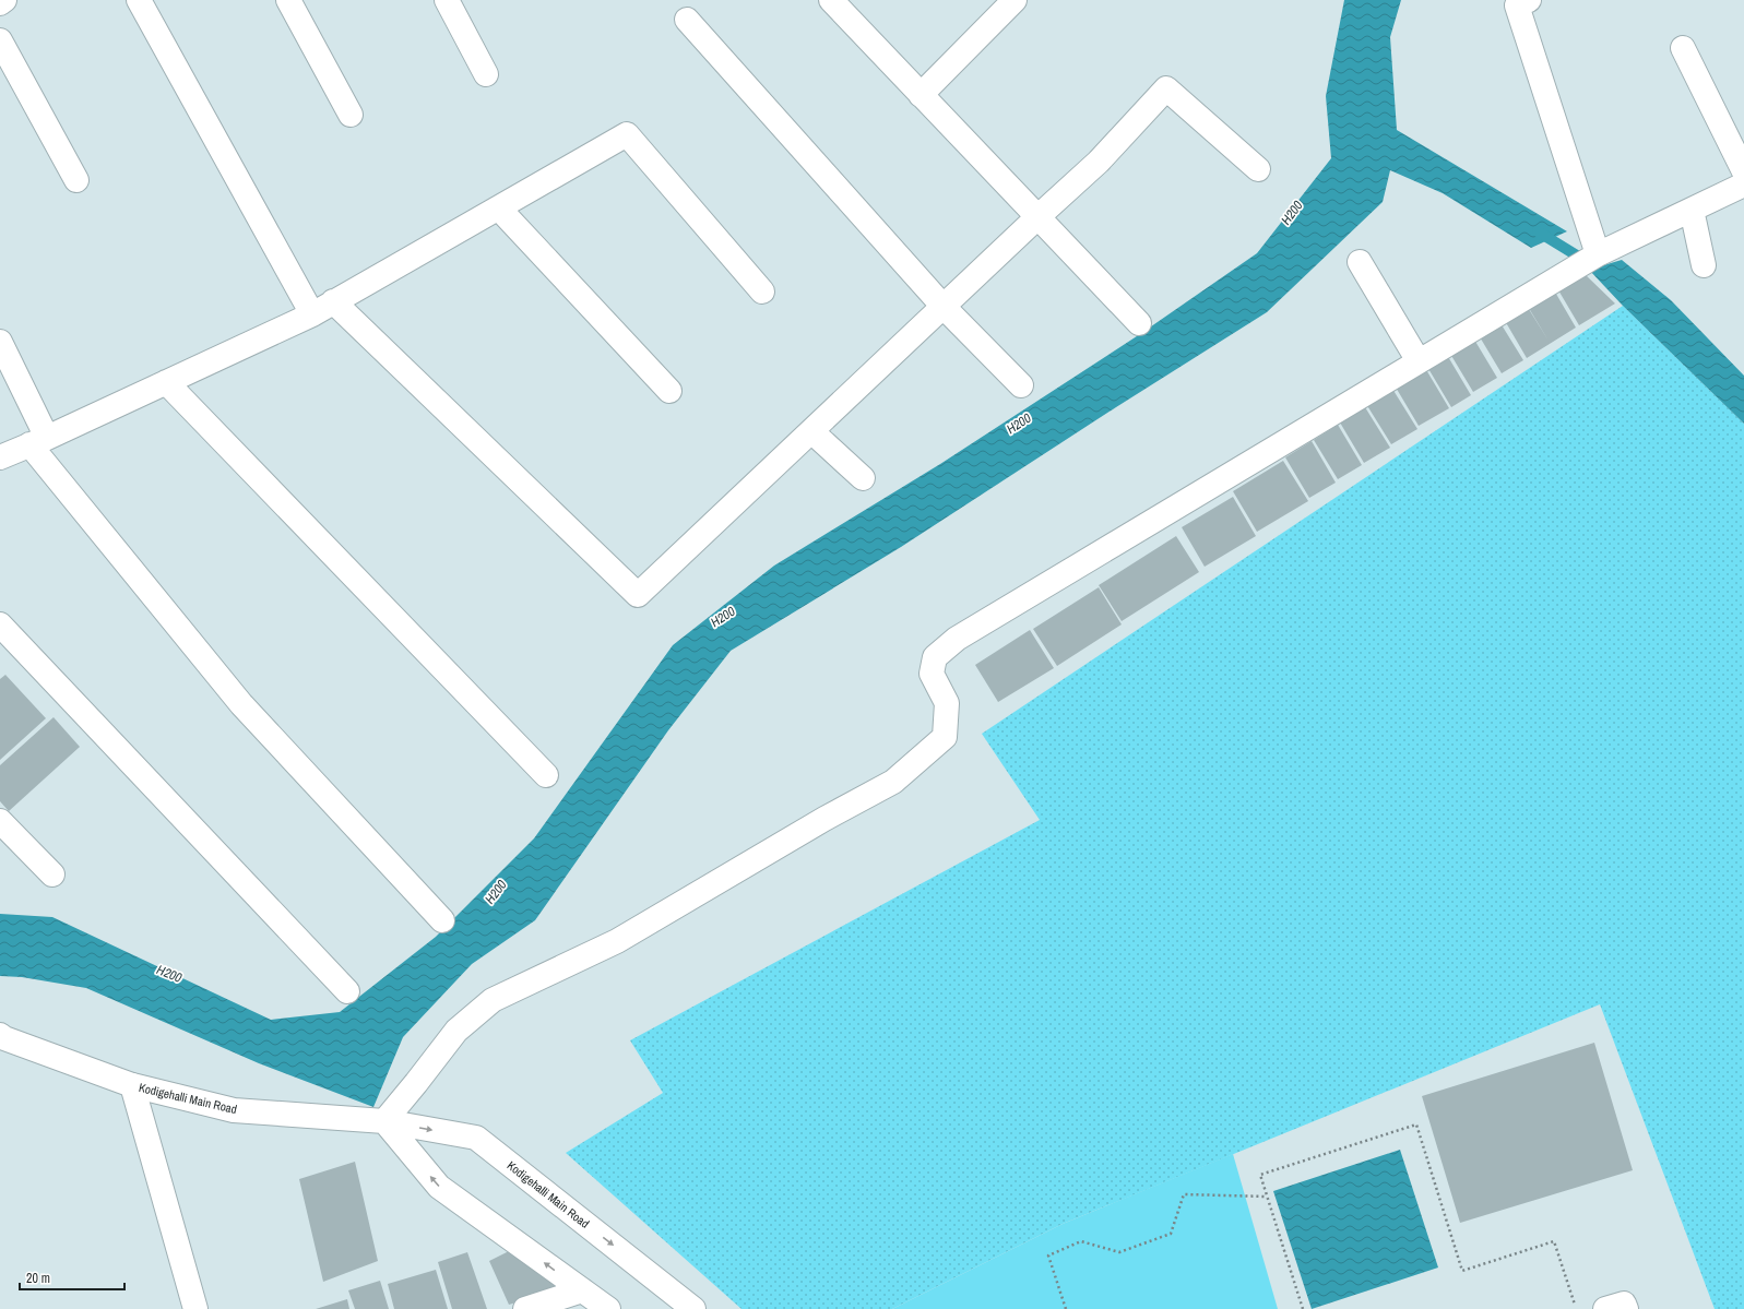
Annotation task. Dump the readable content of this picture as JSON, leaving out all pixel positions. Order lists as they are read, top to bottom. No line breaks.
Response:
{"streets":{"street":["Kodigehalli Main Road"]},"water":["H200"],"scale_bar":"20 m"}
